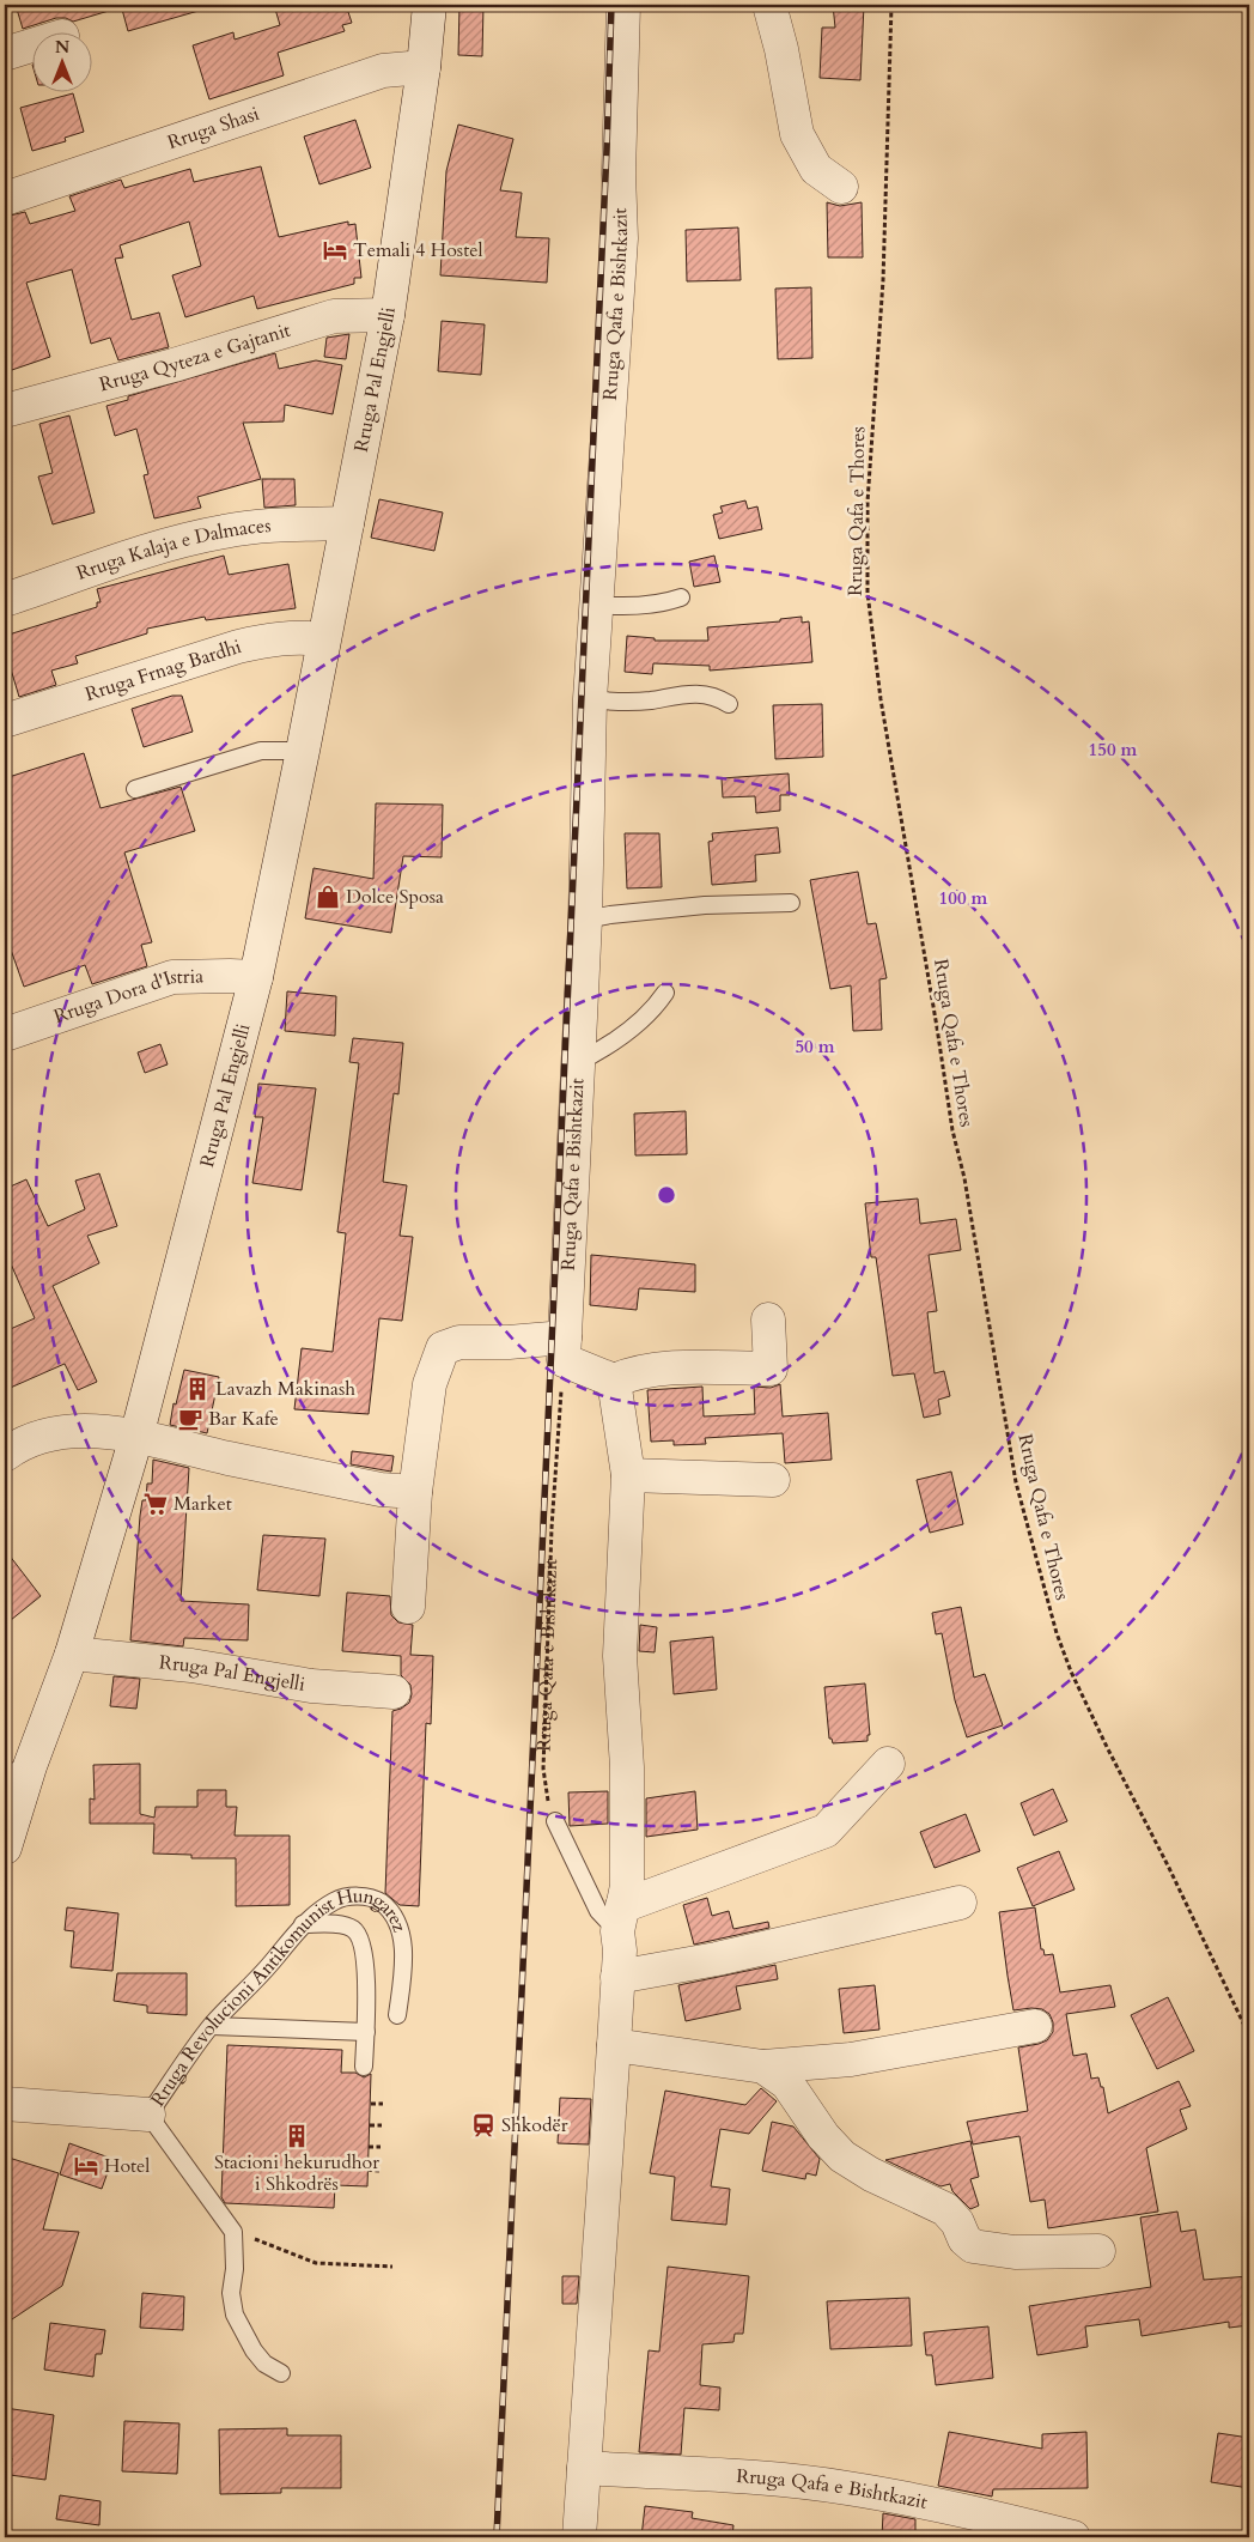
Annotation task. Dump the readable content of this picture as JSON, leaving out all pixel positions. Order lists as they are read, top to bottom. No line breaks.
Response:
{"streets":{"street":["Rruga Shasi","Rruga Qafa e Bishtkazit","Rruga Qyteza e Gajtanit","Rruga Pal Engjelli","Rruga Kalaja e Dalmaces","Rruga Frnag Bardhi","Rruga Dora d'Istria","Rruga Revolucioni Antikomunist Hungarez"],"path":["Rruga Qafa e Thores"]},"crossings":[["Rruga Shasi","Rruga Pal Engjelli"],["Rruga Qyteza e Gajtanit","Rruga Pal Engjelli"],["Rruga Pal Engjelli","Rruga Kalaja e Dalmaces"],["Rruga Pal Engjelli","Rruga Frnag Bardhi"],["Rruga Pal Engjelli","Rruga Dora d'Istria"]],"places":{"hotel":["Temali 4 Hostel","Hotel"],"shop":["Dolce Sposa"],"building":["Lavazh Makinash","Stacioni hekurudhor i Shkodrës"],"cafe":["Bar Kafe"],"supermarket":["Market"],"station":["Shkodër"]},"north":"top","rings":["150 m","100 m","50 m"]}
